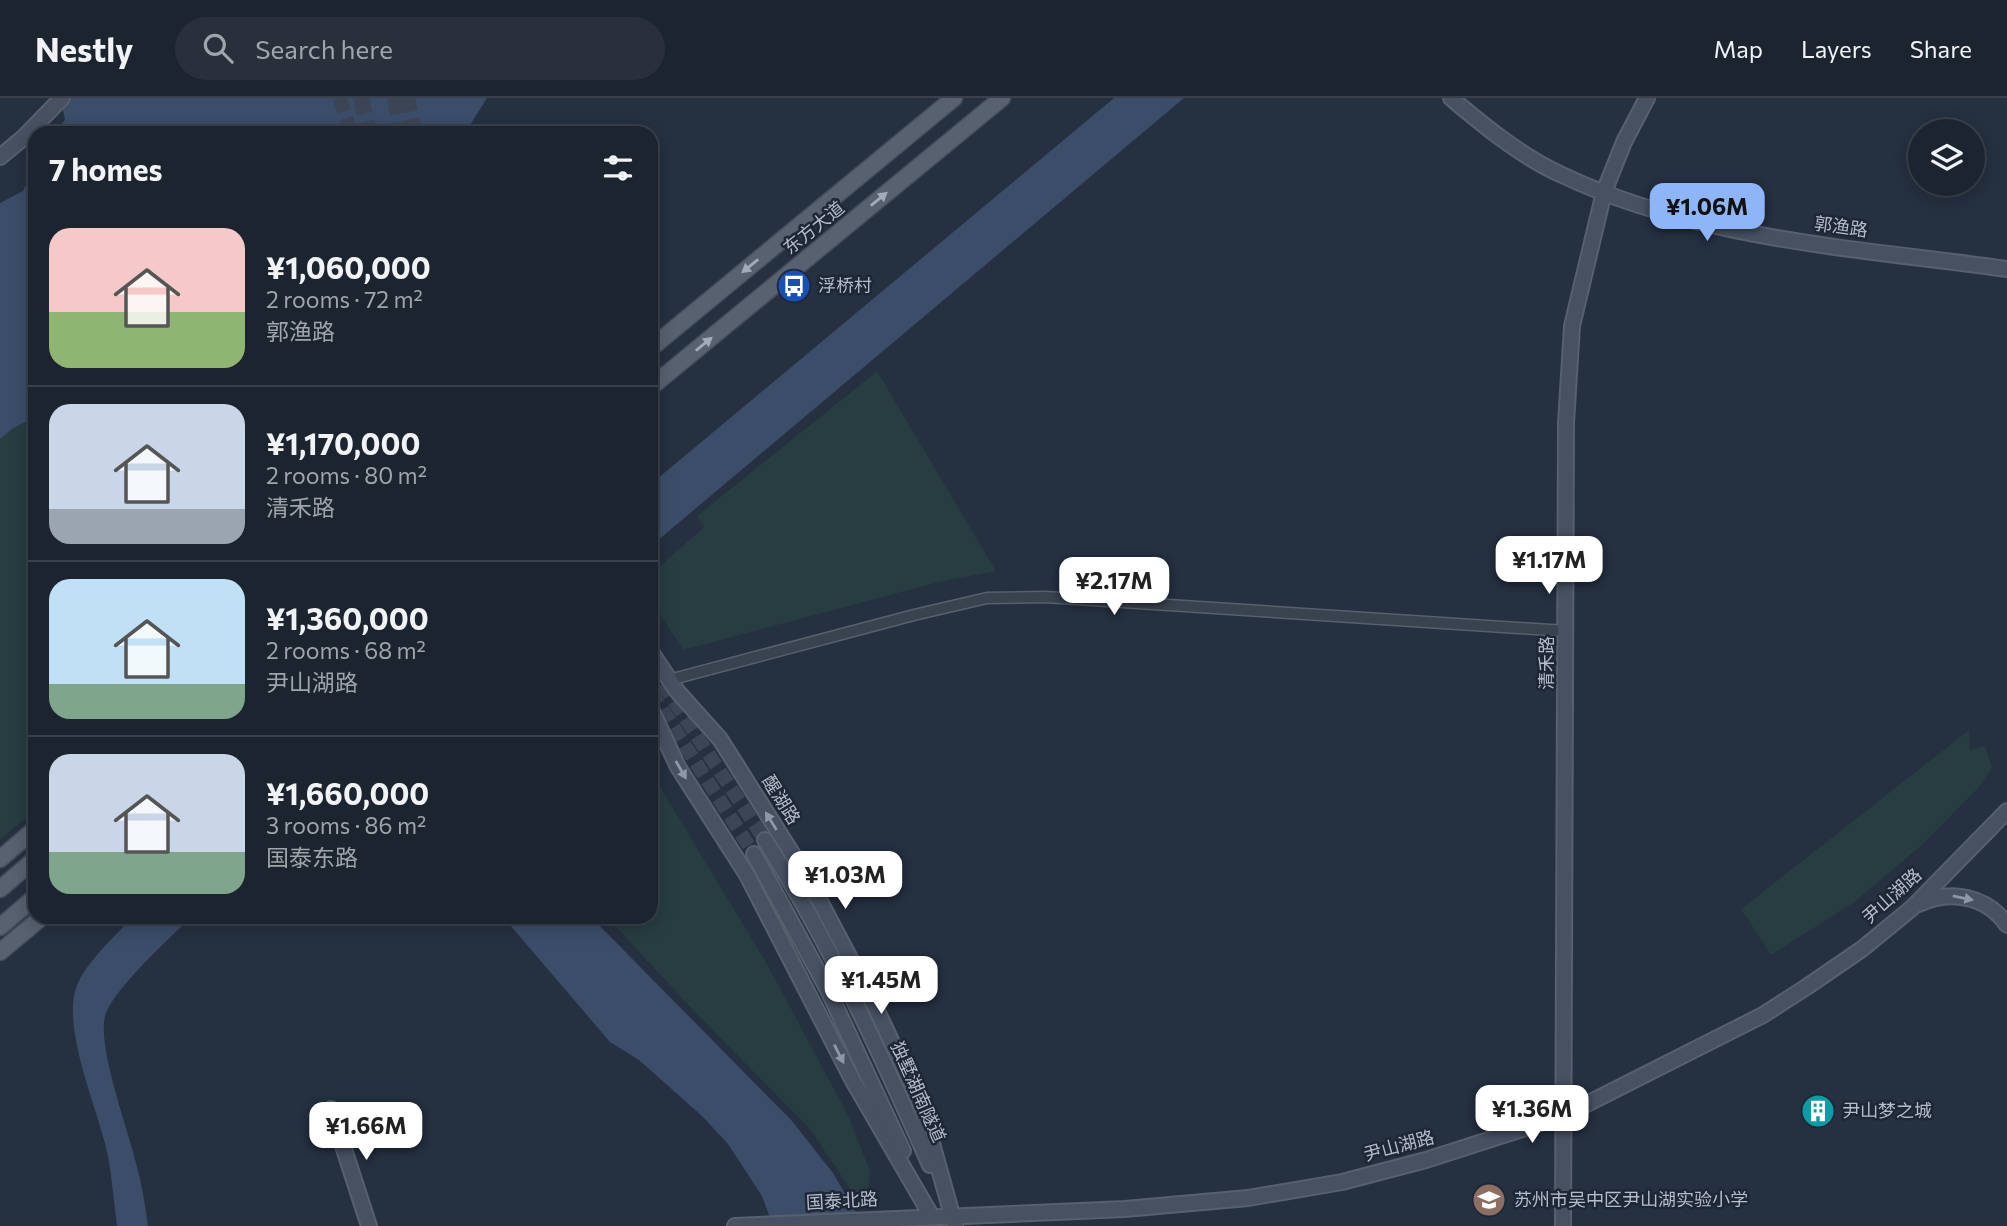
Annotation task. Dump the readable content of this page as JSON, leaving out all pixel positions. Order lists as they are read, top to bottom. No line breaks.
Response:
{"streets":{"main road":["东方大道"],"street":["郭渔路","清禾路","醒湖路","尹山湖路","独墅湖南隧道","国泰北路"]},"crossings":[["郭渔路","清禾路"],["清禾路","尹山湖路"],["醒湖路","尹山湖路"],["醒湖路","独墅湖南隧道"],["醒湖路","国泰北路"],["尹山湖路","独墅湖南隧道"],["尹山湖路","国泰北路"],["独墅湖南隧道","国泰北路"]],"places":{"bus stop":["浮桥村"],"building":["尹山梦之城"],"school or university":["苏州市吴中区尹山湖实验小学"]},"page":{"header":"Nestly","search":"Search here","nav":["Map","Layers","Share"],"heading":"7 homes","price":["¥1.06M","¥1.17M","¥2.17M","¥1.03M","¥1.45M","¥1.36M","¥1.66M"],"list":[{"name":"¥1,060,000","note":"2 rooms · 72 m² · 郭渔路"},{"name":"¥1,170,000","note":"2 rooms · 80 m² · 清禾路"},{"name":"¥1,360,000","note":"2 rooms · 68 m² · 尹山湖路"},{"name":"¥1,660,000","note":"3 rooms · 86 m² · 国泰东路"}]}}
